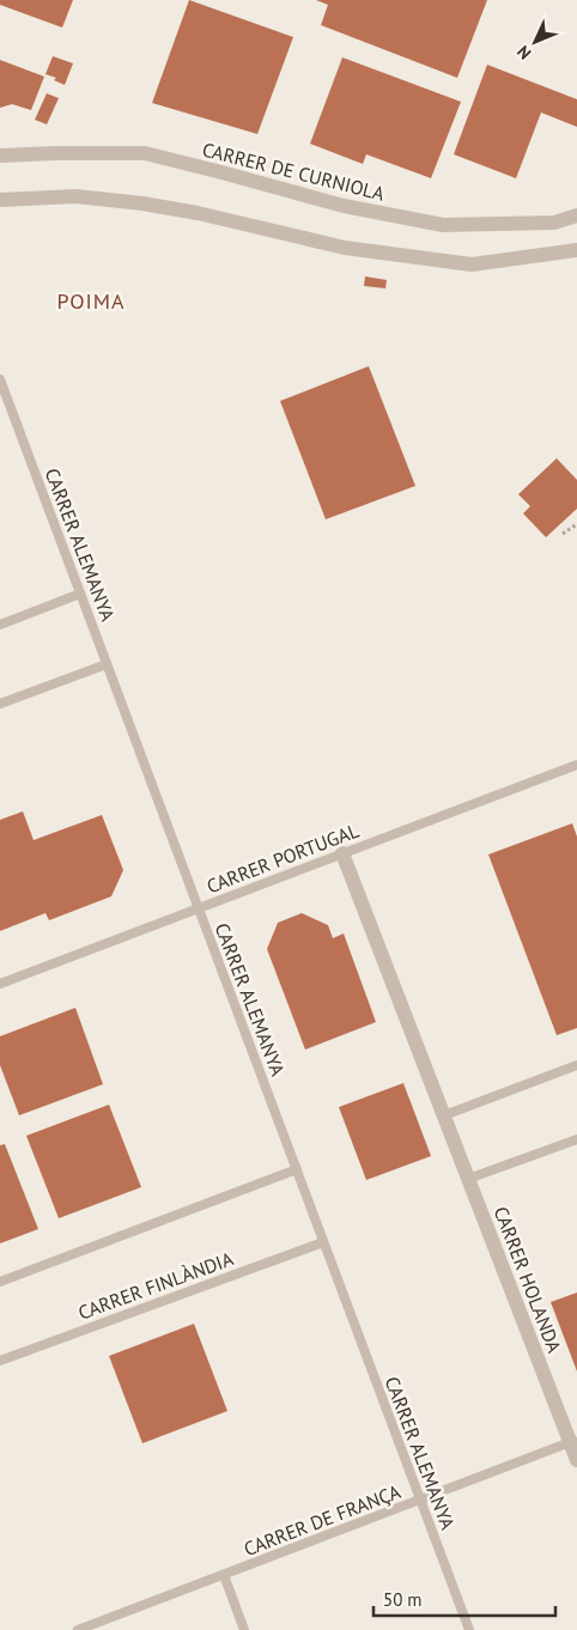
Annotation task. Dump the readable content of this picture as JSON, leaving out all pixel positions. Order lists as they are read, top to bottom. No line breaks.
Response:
{"streets":{"street":["CARRER DE CURNIOLA","CARRER HOLANDA"],"lane":["CARRER ALEMANYA","CARRER PORTUGAL","CARRER FINLÀNDIA","CARRER DE FRANÇA"]},"crossings":[["CARRER ALEMANYA","CARRER PORTUGAL"],["CARRER ALEMANYA","CARRER FINLÀNDIA"],["CARRER ALEMANYA","CARRER DE FRANÇA"],["CARRER PORTUGAL","CARRER HOLANDA"],["CARRER HOLANDA","CARRER DE FRANÇA"]],"districts":["POIMA"],"scale_bar":"50 m","north":"bottom left"}
